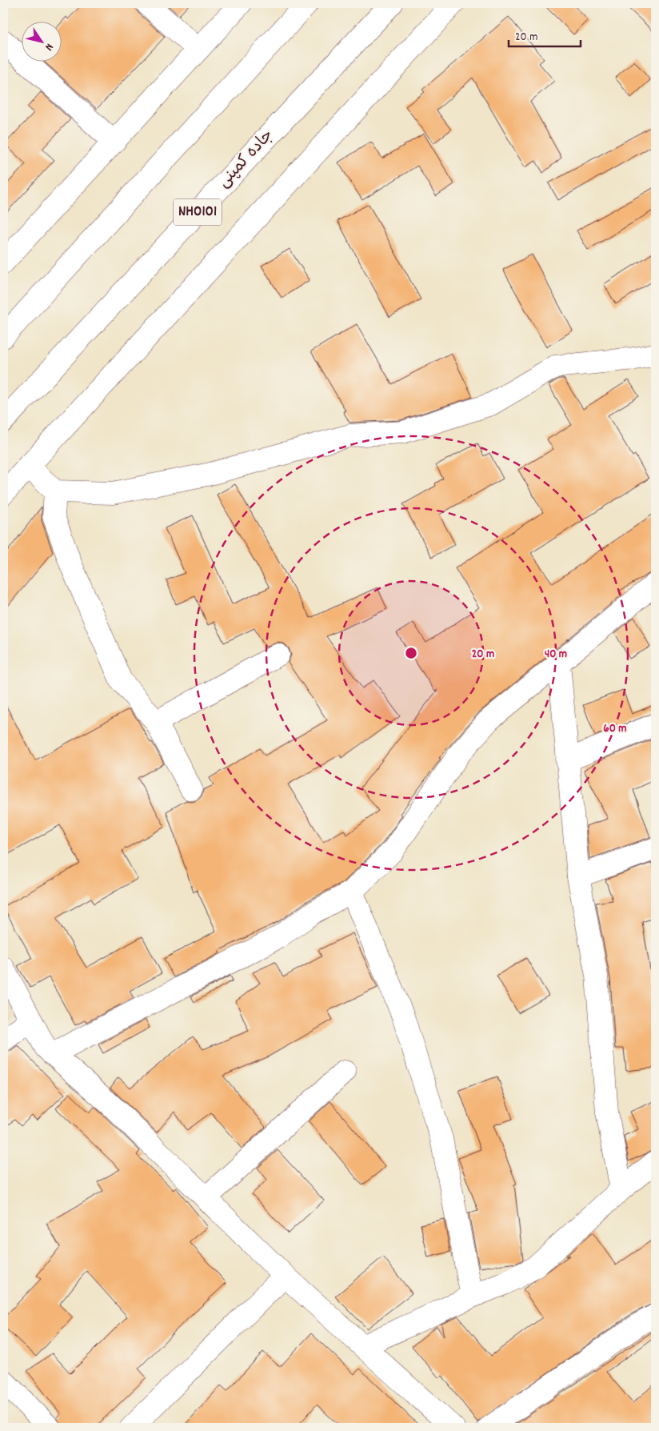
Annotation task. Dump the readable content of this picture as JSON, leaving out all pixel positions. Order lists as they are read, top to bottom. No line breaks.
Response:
{"streets":{"main road":["جاده کمپنی","NH0101"]},"scale_bar":"20 m","north":"bottom right","rings":["20 m","40 m","60 m"]}
